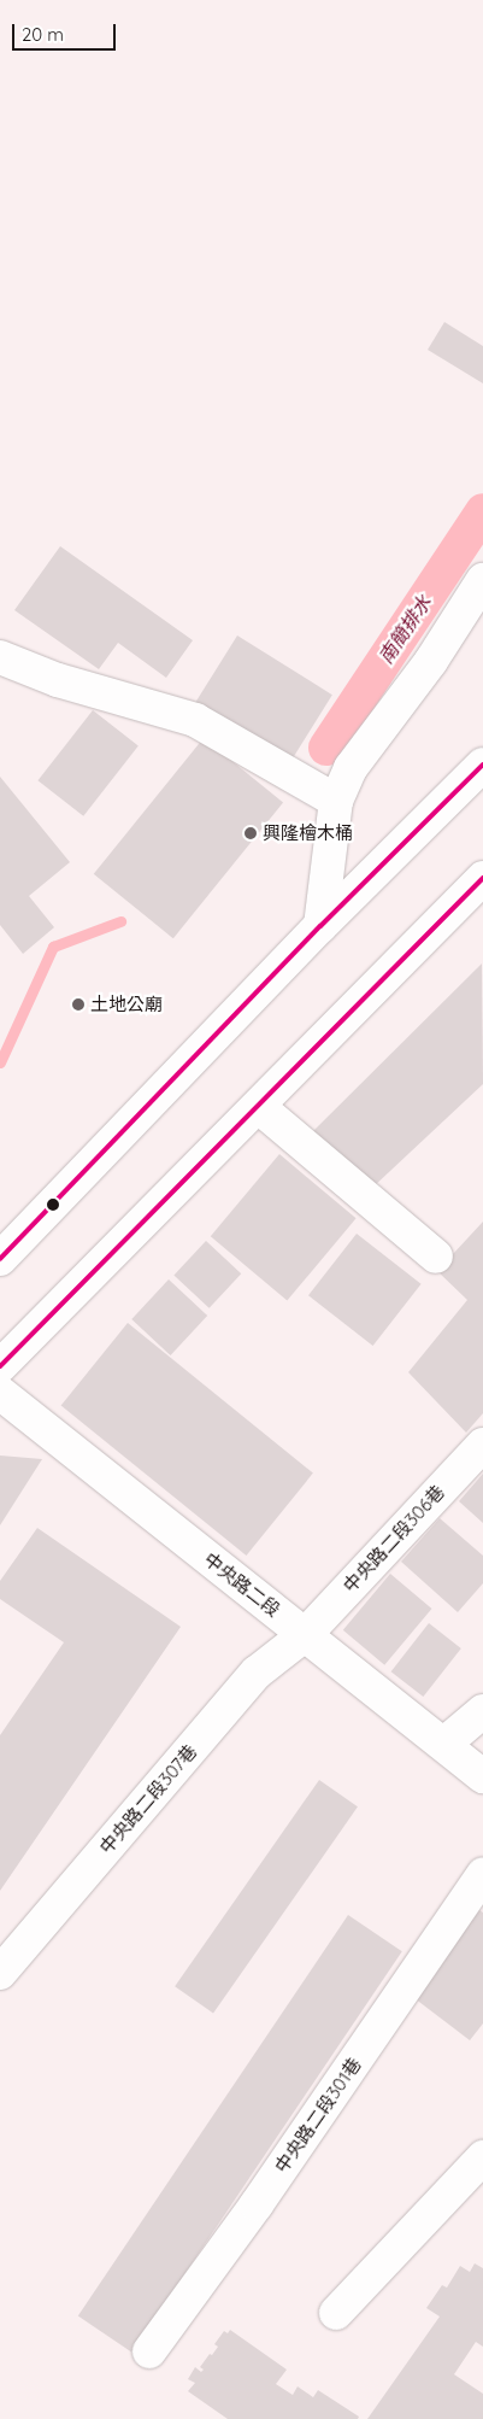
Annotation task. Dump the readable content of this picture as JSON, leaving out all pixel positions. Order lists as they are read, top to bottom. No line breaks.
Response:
{"streets":{"street":["中央路二段306巷","中央路二段","中央路二段307巷","中央路二段301巷"]},"crossings":[["中央路二段306巷","中央路二段"],["中央路二段306巷","中央路二段307巷"],["中央路二段","中央路二段307巷"]],"water":["南簡排水"],"places":["興隆檜木桶","土地公廟"],"scale_bar":"20 m"}
